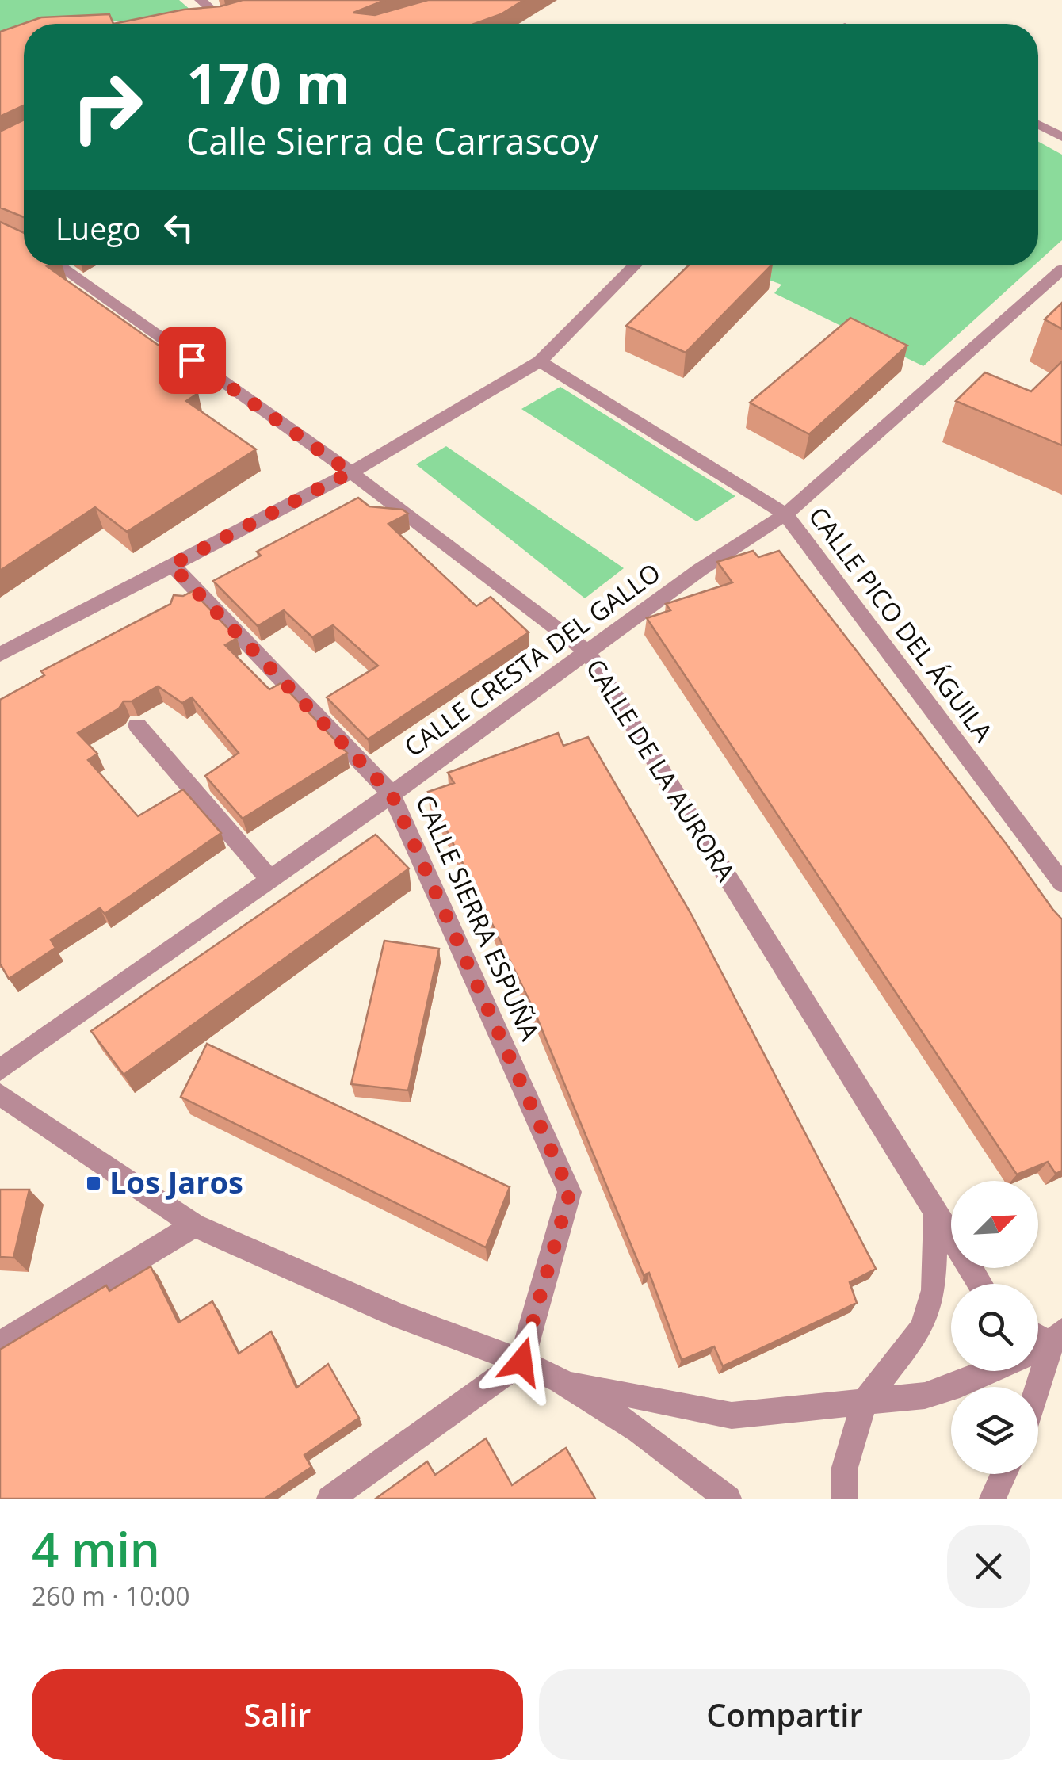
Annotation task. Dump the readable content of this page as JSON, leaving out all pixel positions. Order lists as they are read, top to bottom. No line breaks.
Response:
{"streets":{"street":["CALLE PICO DEL ÁGUILA","CALLE CRESTA DEL GALLO","CALLE DE LA AURORA","CALLE SIERRA ESPUÑA"]},"crossings":[["CALLE PICO DEL ÁGUILA","CALLE CRESTA DEL GALLO"],["CALLE CRESTA DEL GALLO","CALLE DE LA AURORA"],["CALLE CRESTA DEL GALLO","CALLE SIERRA ESPUÑA"]],"places":{"transit":["Los Jaros"]},"north":"top right","page":{"turn":["170 m","Calle Sierra de Carrascoy"],"then":"Luego","heading":["4 min","260 m · 10:00"],"buttons":["Salir","Compartir"]}}
